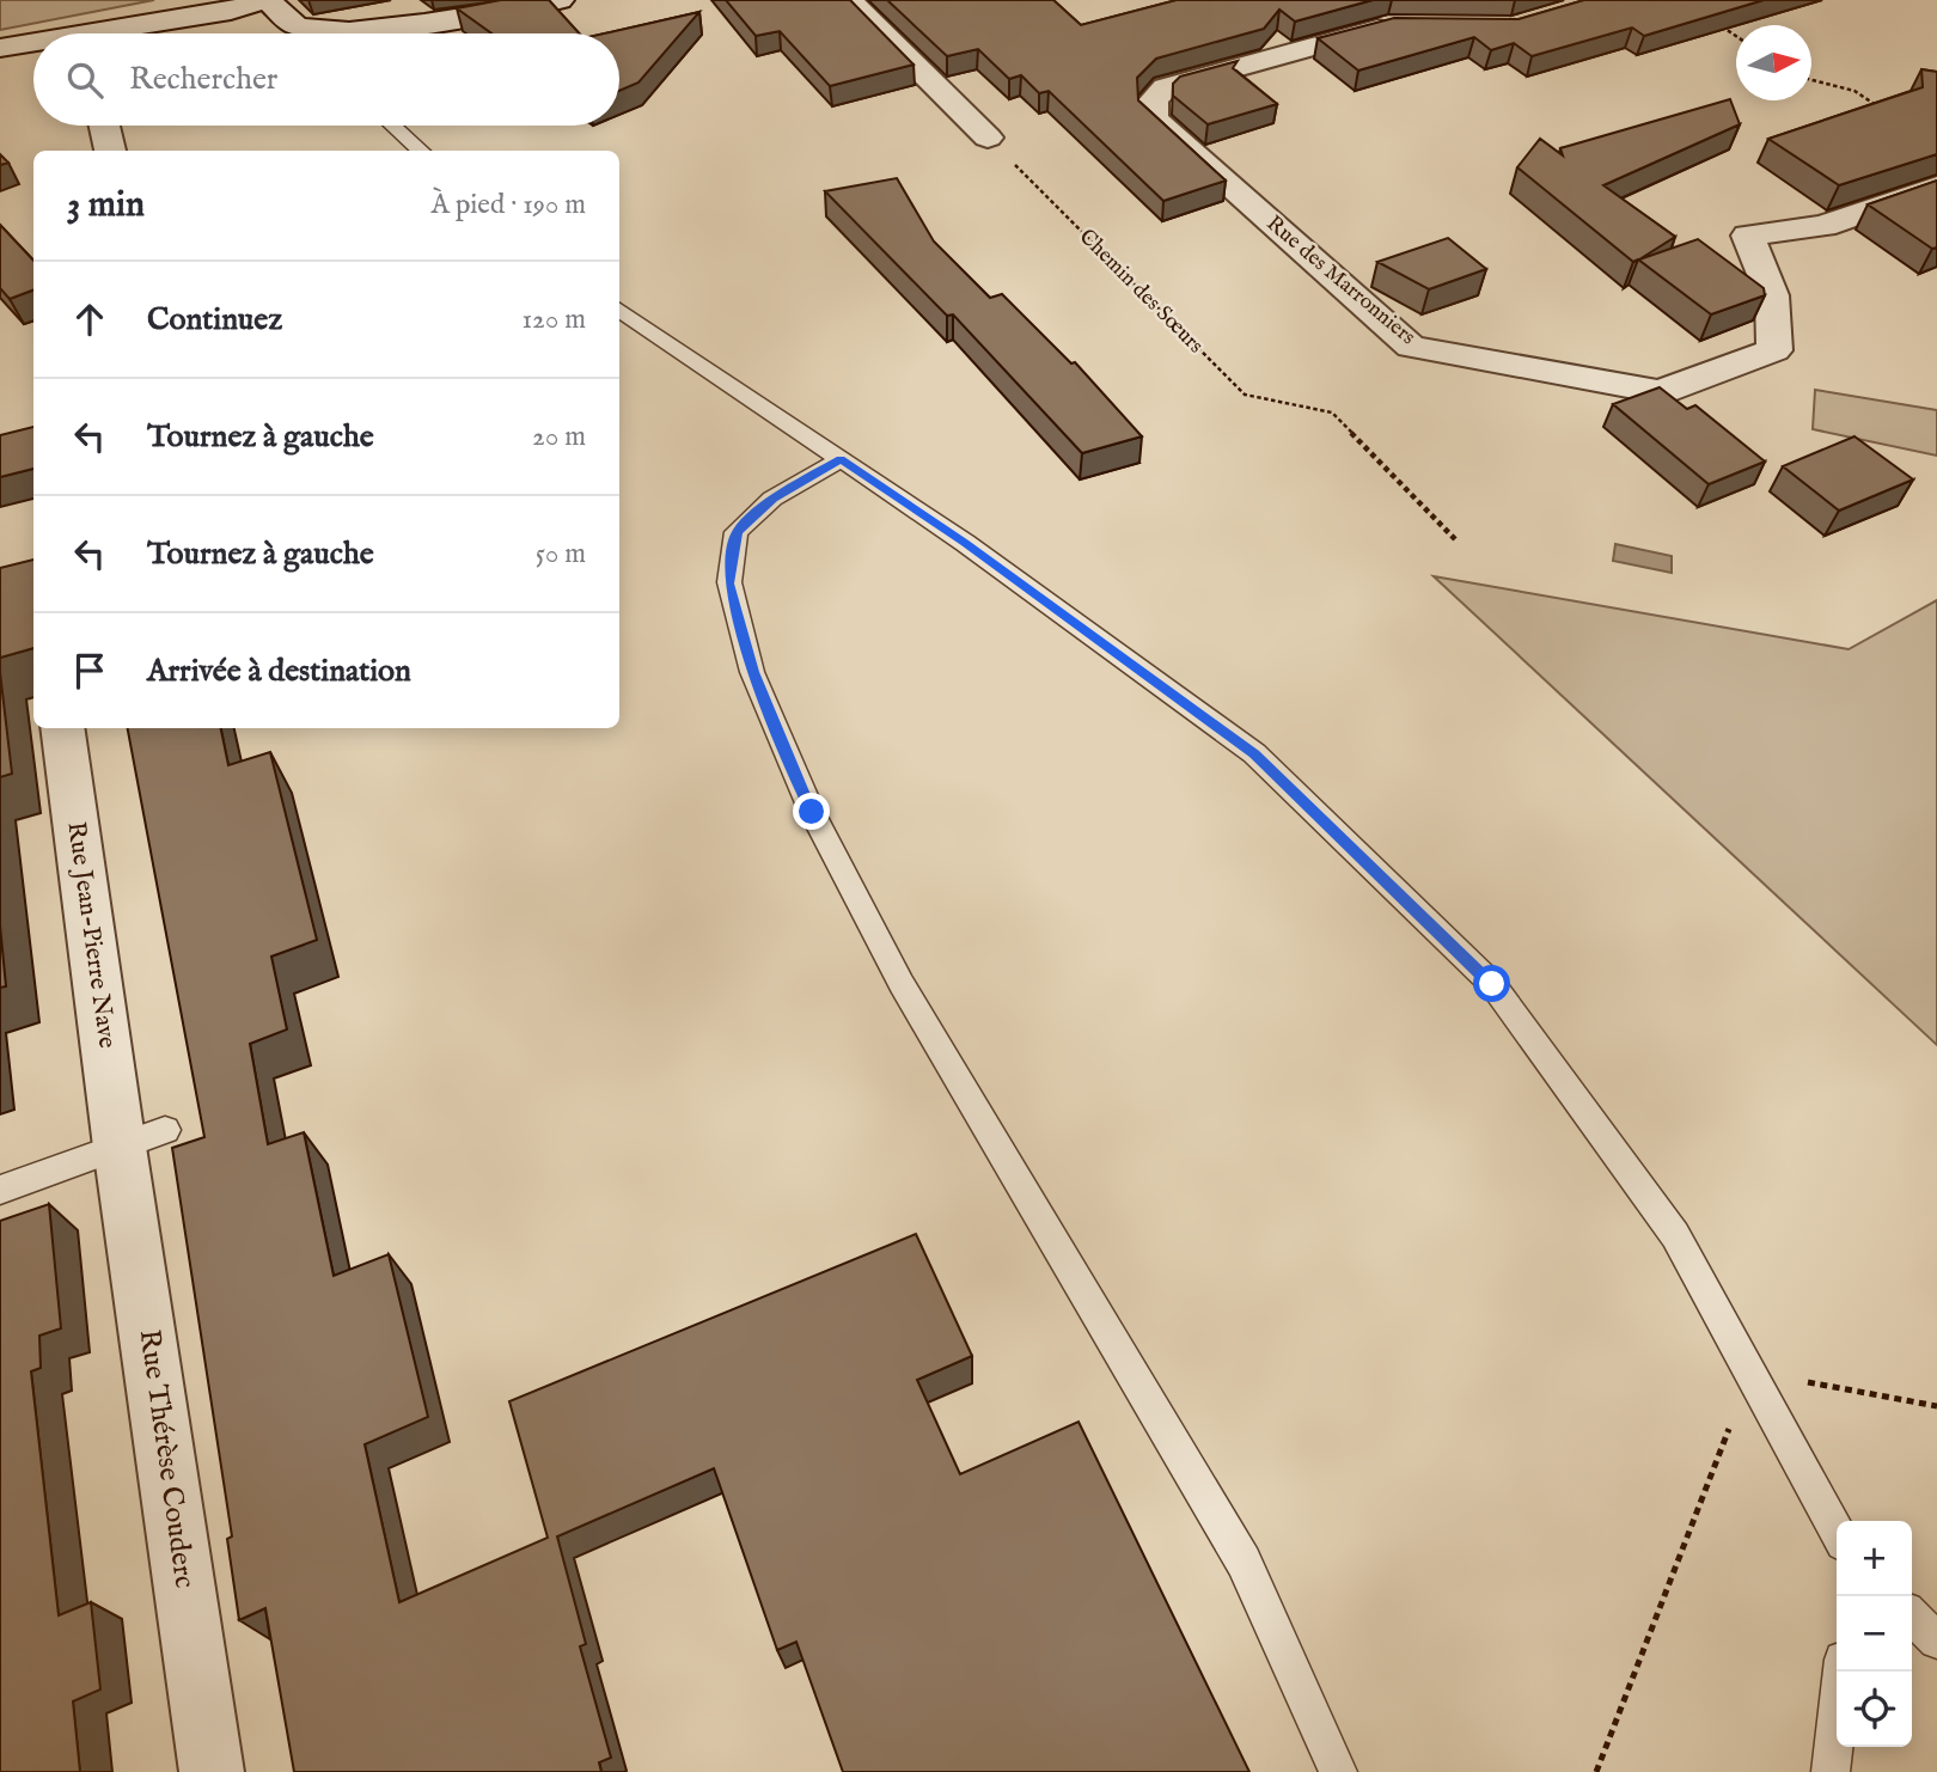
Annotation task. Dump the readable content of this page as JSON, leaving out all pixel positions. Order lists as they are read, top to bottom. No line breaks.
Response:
{"streets":{"street":["Rue des Marronniers","Rue Jean-Pierre Nave","Rue Thérèse Couderc"],"path":["Chemin des Sœurs"]},"crossings":[["Rue Jean-Pierre Nave","Rue Thérèse Couderc"]],"north":"right","page":{"search":"Rechercher","heading":["3 min","À pied · 190 m"],"list":[["Continuez","120 m"],["Tournez à gauche","20 m"],["Tournez à gauche","50 m"],"Arrivée à destination"],"map_buttons":["+","−"]}}
